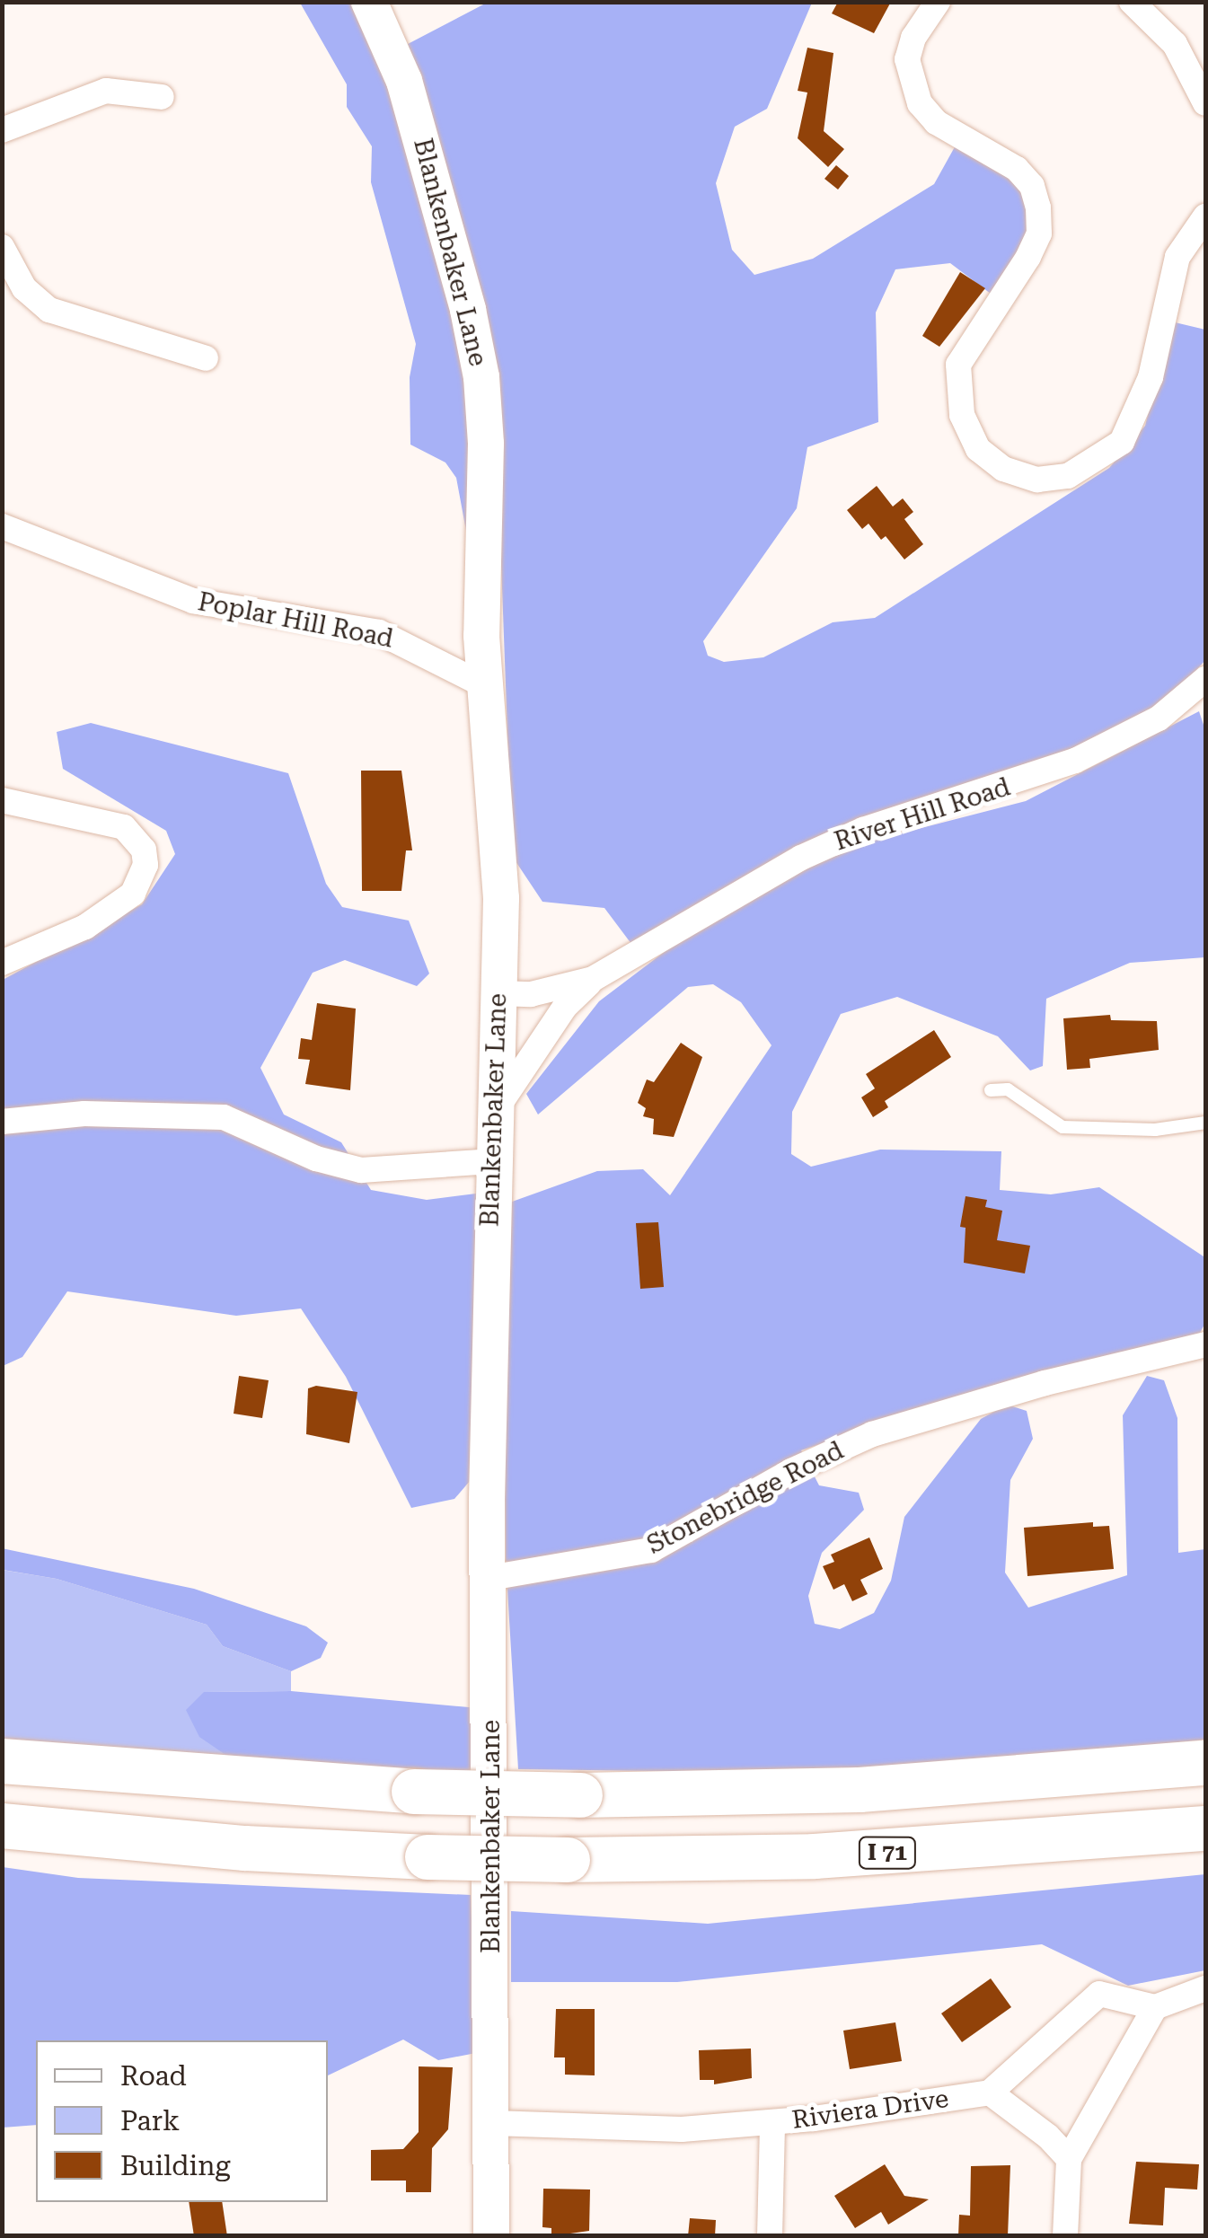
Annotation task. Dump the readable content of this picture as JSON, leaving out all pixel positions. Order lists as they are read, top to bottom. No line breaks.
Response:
{"streets":{"highway":["I 71"],"street":["Blankenbaker Lane","Poplar Hill Road","River Hill Road","Stonebridge Road","Riviera Drive"]},"crossings":[["Blankenbaker Lane","Poplar Hill Road"],["Blankenbaker Lane","River Hill Road"],["Blankenbaker Lane","Stonebridge Road"],["Blankenbaker Lane","Riviera Drive"]],"legend":["Road","Park","Building"]}
